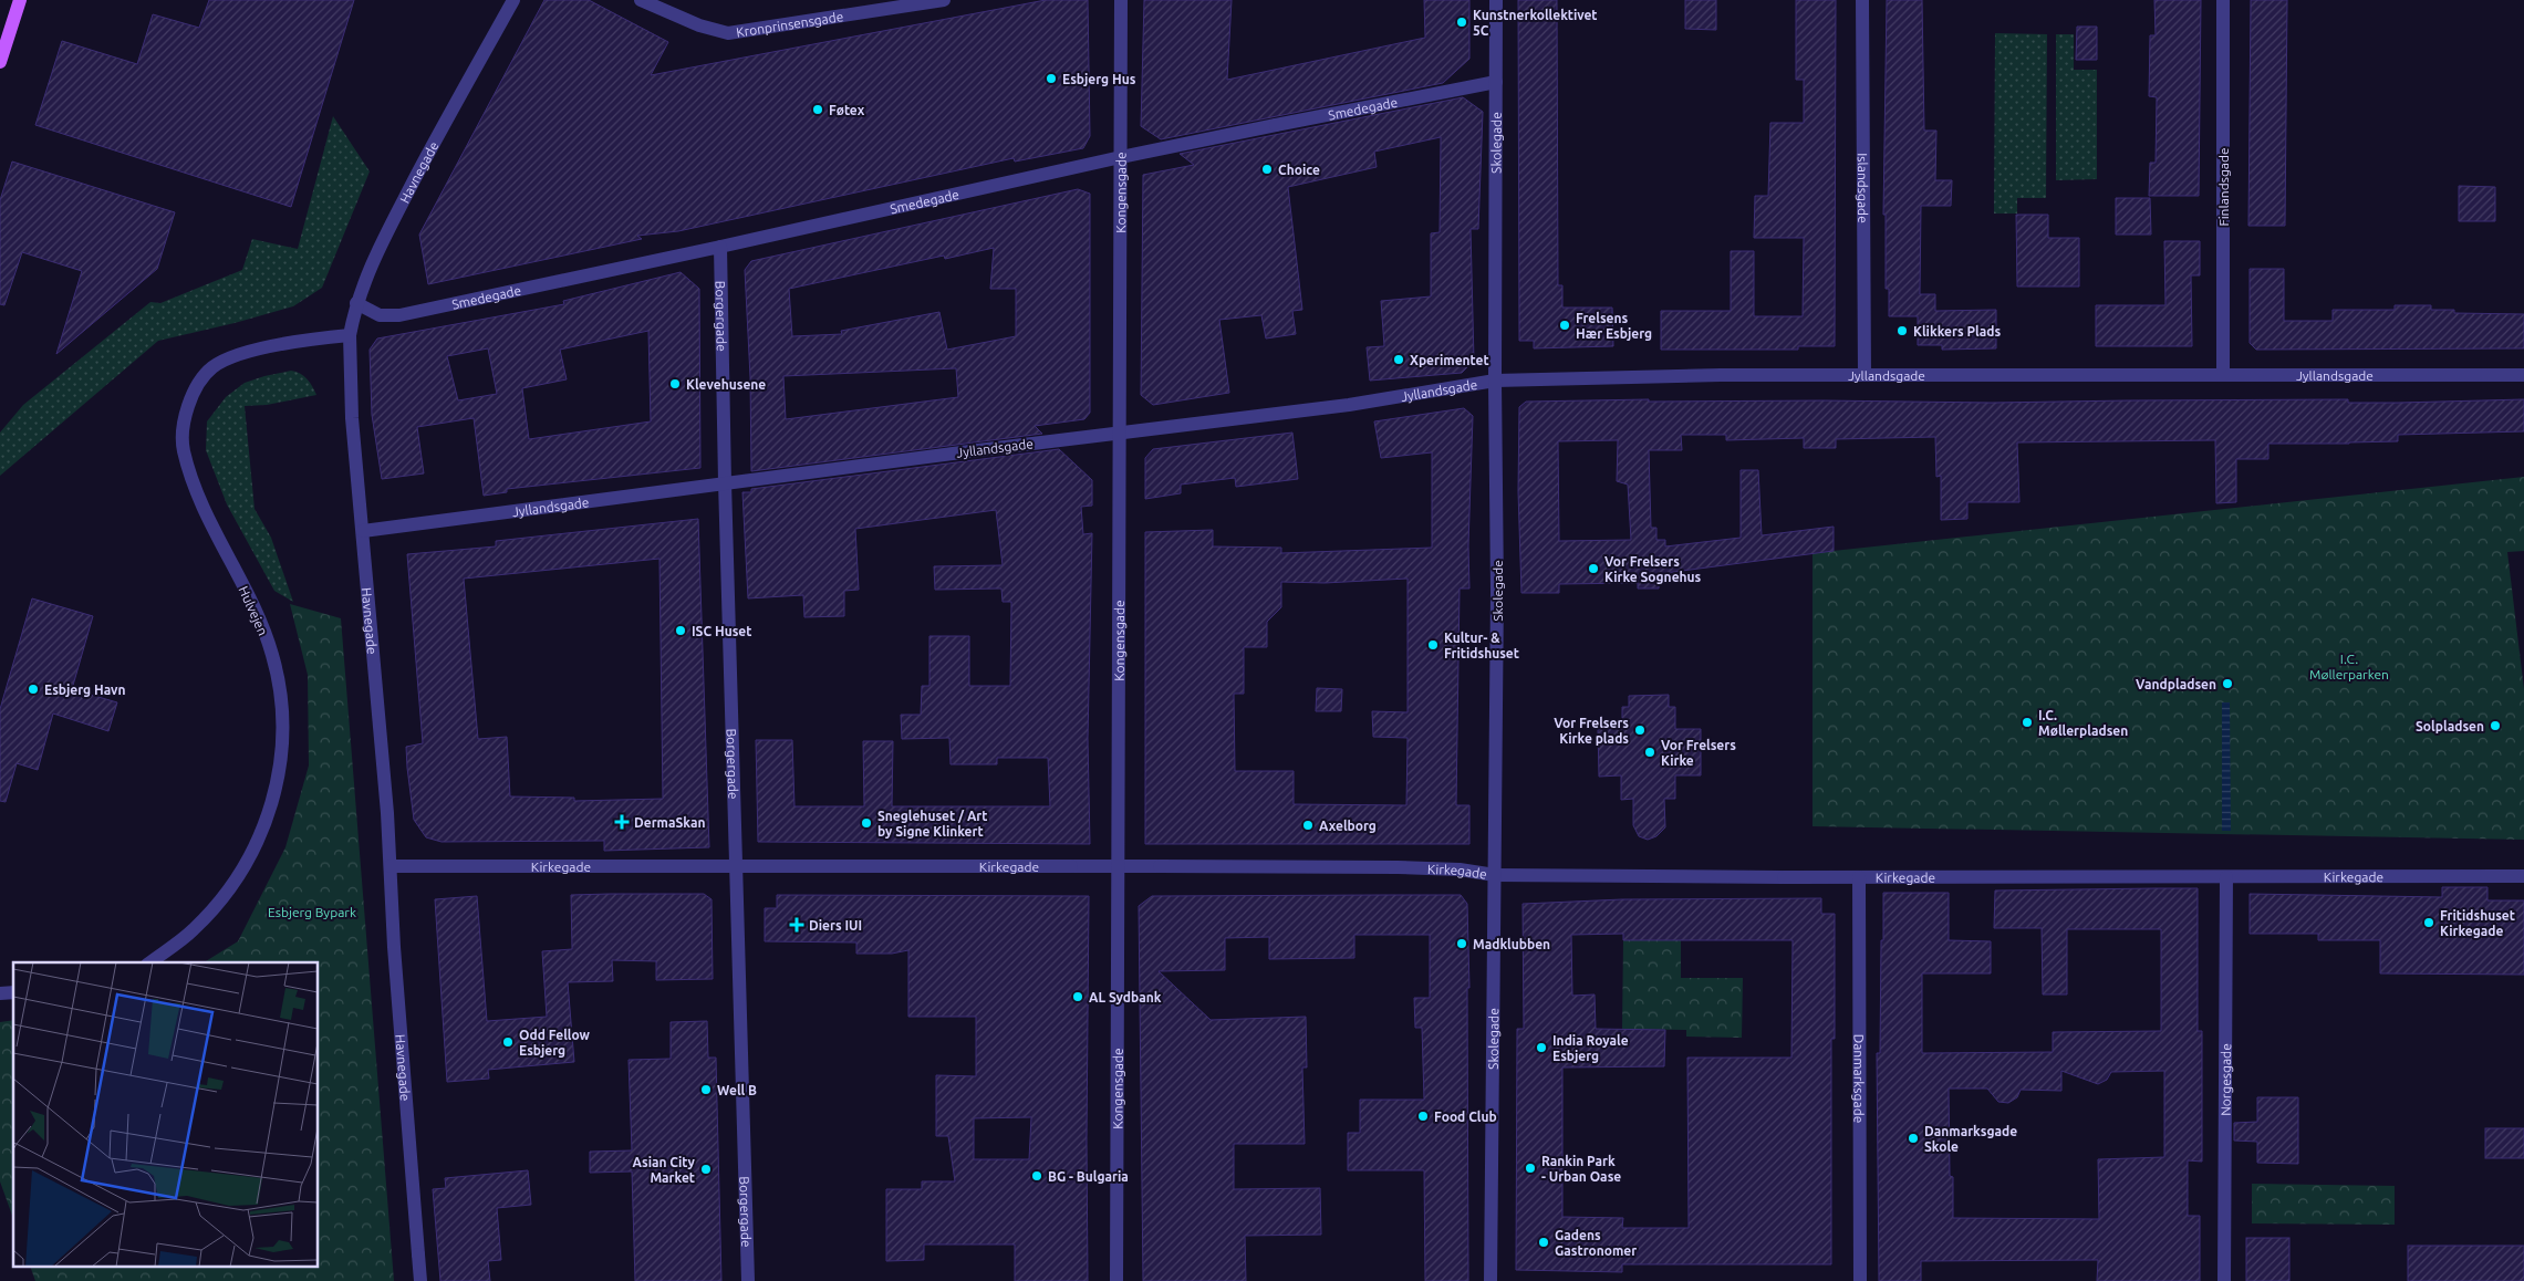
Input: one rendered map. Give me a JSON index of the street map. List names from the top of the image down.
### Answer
{
  "streets": {
    "street": [
      "Kronprinsensgade",
      "Smedegade",
      "Skolegade",
      "Havnegade",
      "Islandsgade",
      "Finlandsgade",
      "Kongensgade",
      "Borgergade",
      "Jyllandsgade",
      "Hulvejen",
      "Kirkegade",
      "Danmarksgade",
      "Norgesgade"
    ]
  },
  "crossings": [
    ["Smedegade", "Skolegade"],
    ["Smedegade", "Havnegade"],
    ["Smedegade", "Kongensgade"],
    ["Smedegade", "Borgergade"],
    ["Skolegade", "Jyllandsgade"],
    ["Skolegade", "Kirkegade"],
    ["Havnegade", "Jyllandsgade"],
    ["Havnegade", "Hulvejen"],
    ["Havnegade", "Kirkegade"],
    ["Islandsgade", "Jyllandsgade"],
    ["Finlandsgade", "Jyllandsgade"],
    ["Kongensgade", "Jyllandsgade"],
    ["Kongensgade", "Kirkegade"],
    ["Borgergade", "Jyllandsgade"],
    ["Borgergade", "Kirkegade"],
    ["Kirkegade", "Danmarksgade"],
    ["Kirkegade", "Norgesgade"]
  ],
  "parks": ["I.C. Møllerparken", "Esbjerg Bypark"],
  "places": {
    "other": [
      "Kunstnerkollektivet 5C",
      "Esbjerg Hus",
      "Føtex",
      "Choice",
      "Frelsens Hær Esbjerg",
      "Klikkers Plads",
      "Xperimentet",
      "Klevehusene",
      "Vor Frelsers Kirke Sognehus",
      "ISC Huset",
      "Kultur- & Fritidshuset",
      "Vandpladsen",
      "Esbjerg Havn",
      "I.C. Møllerpladsen",
      "Solpladsen",
      "Vor Frelsers Kirke plads",
      "Vor Frelsers Kirke",
      "Sneglehuset / Art by Signe Klinkert",
      "Axelborg",
      "Fritidshuset Kirkegade",
      "Madklubben",
      "AL Sydbank",
      "Odd Fellow Esbjerg",
      "India Royale Esbjerg",
      "Well B",
      "Food Club",
      "Danmarksgade Skole",
      "Rankin Park - Urban Oase",
      "Asian City Market",
      "BG - Bulgaria",
      "Gadens Gastronomer"
    ],
    "health": ["DermaSkan", "Diers IUI"]
  }
}
